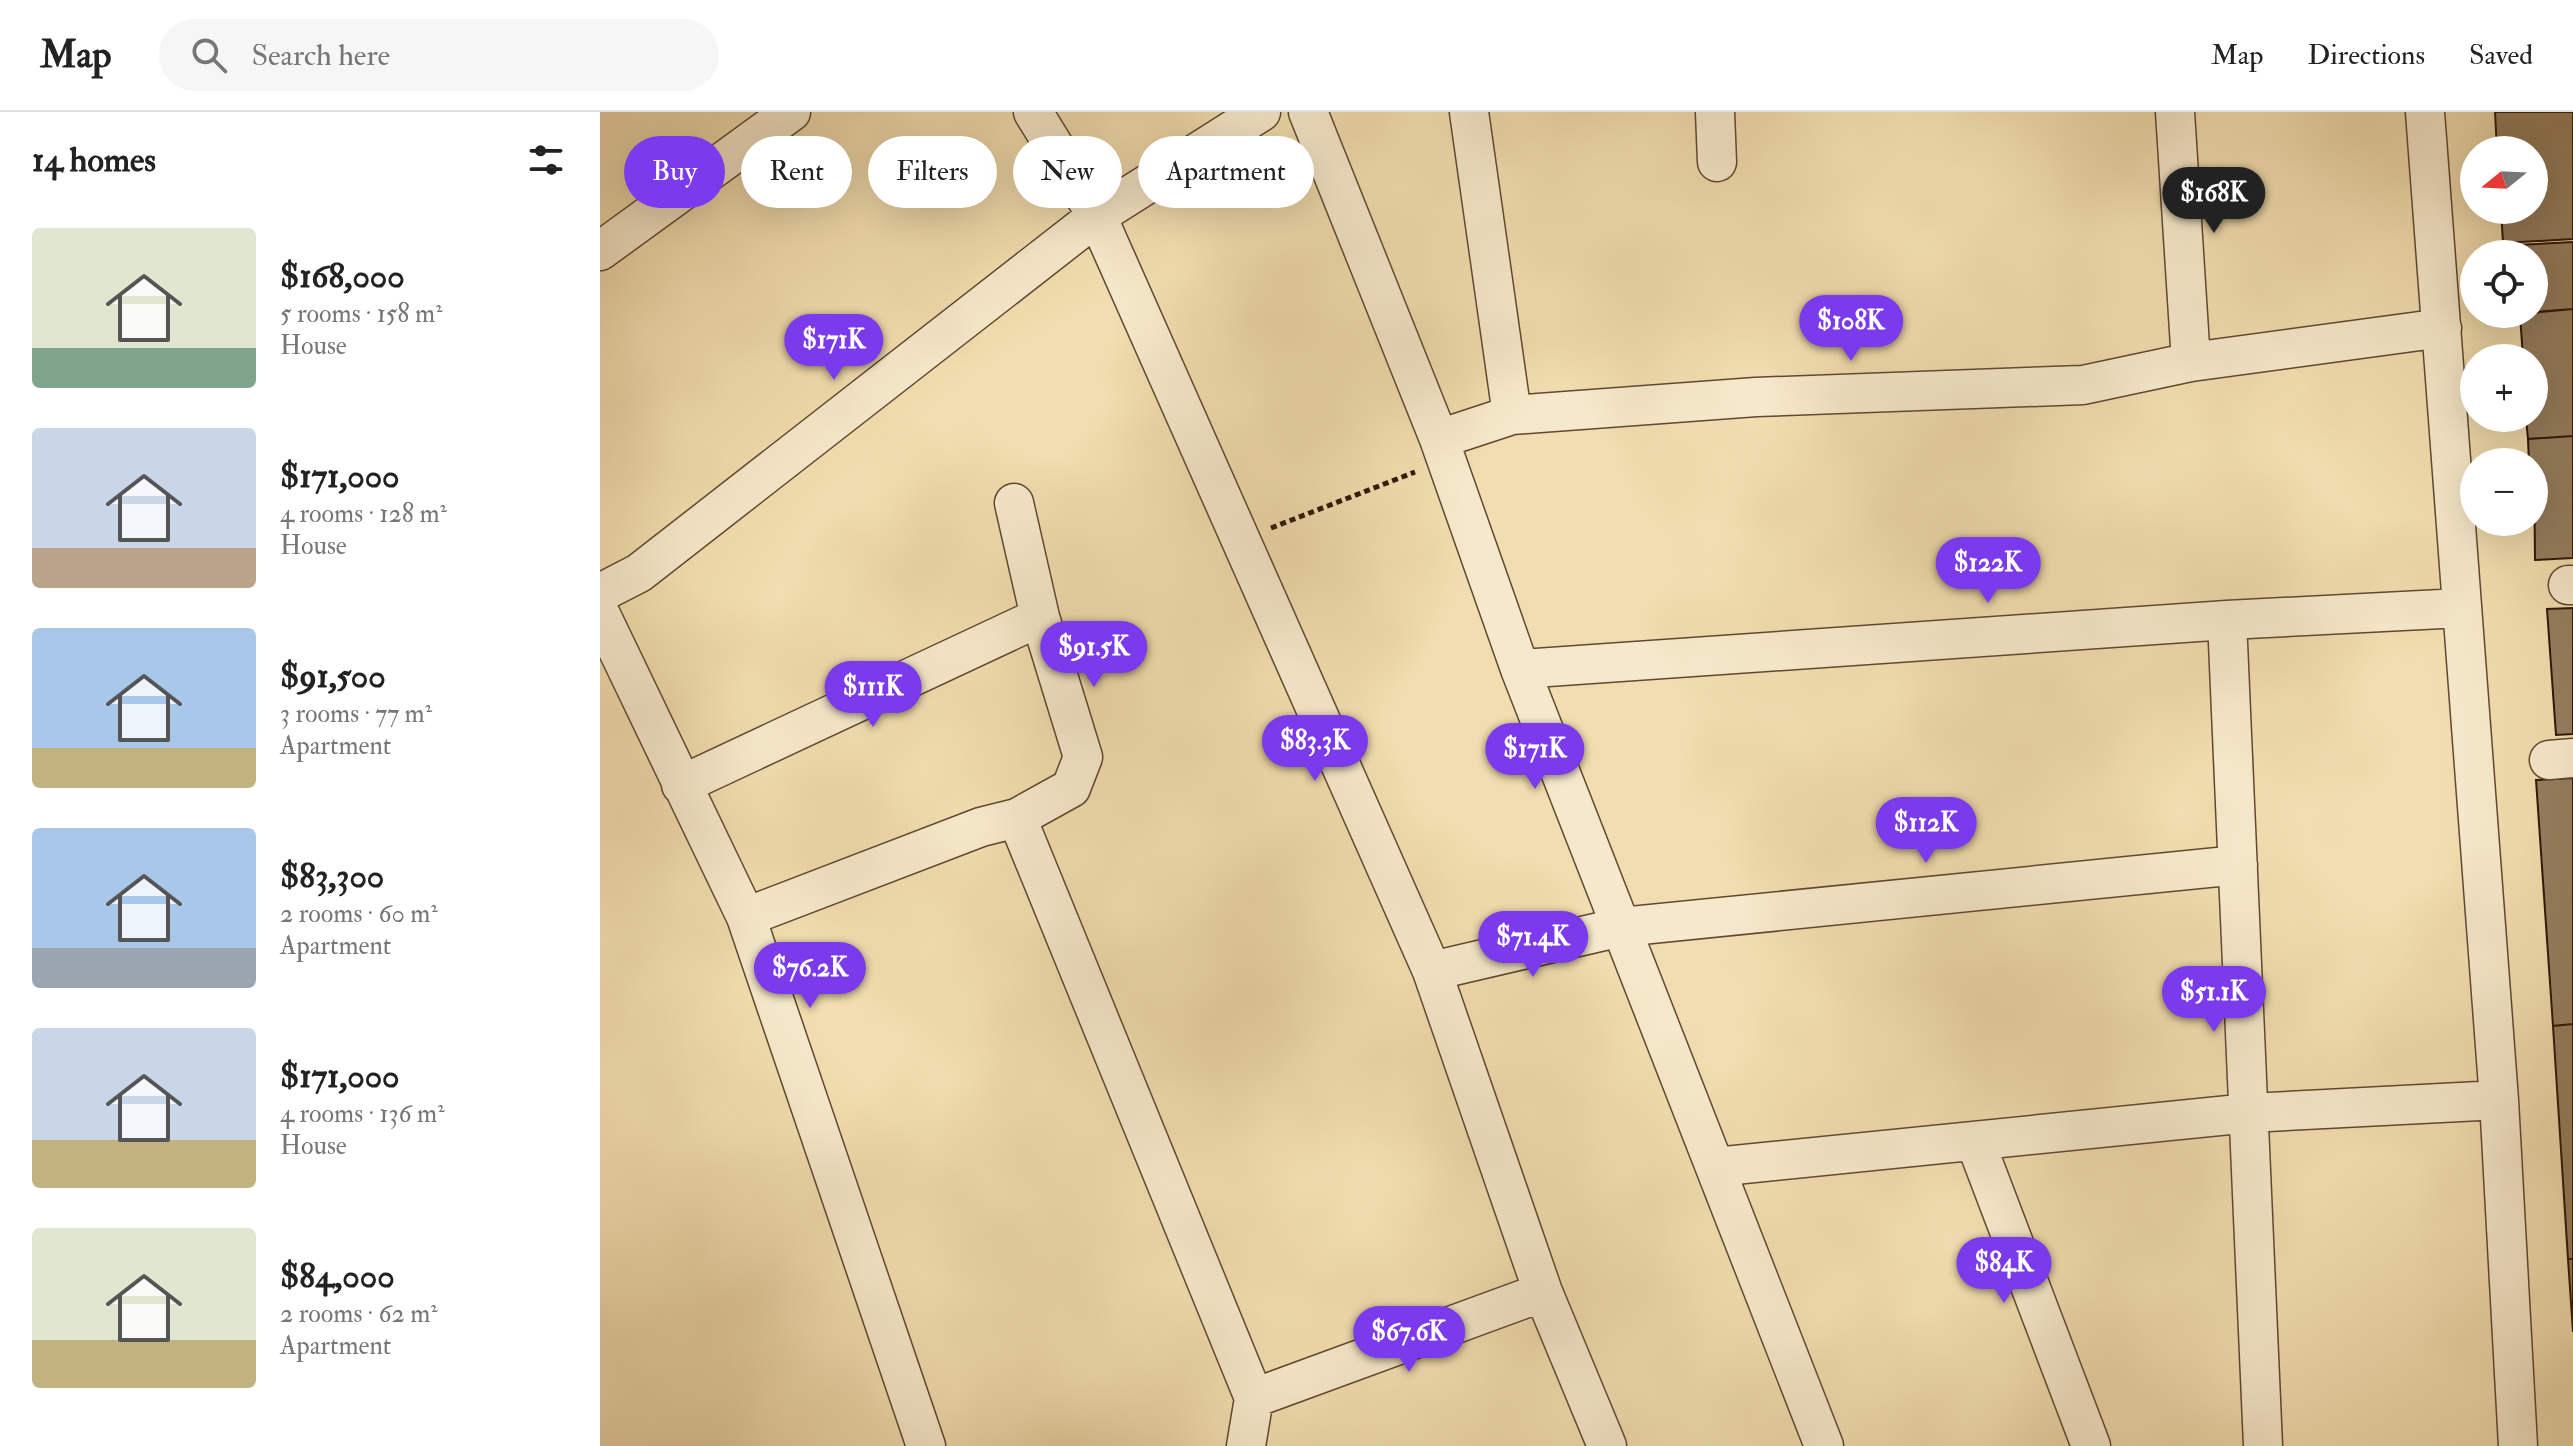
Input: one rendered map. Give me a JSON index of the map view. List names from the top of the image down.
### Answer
{
  "north": "left",
  "page": {
    "header": "Map",
    "search": "Search here",
    "nav": ["Map", "Directions", "Saved"],
    "heading": "14 homes",
    "map_buttons": ["+", "−"],
    "chip": [
      "Buy",
      "Rent",
      "Filters",
      "New",
      "Apartment"
    ],
    "price": [
      "$168K",
      "$108K",
      "$171K",
      "$122K",
      "$91.5K",
      "$111K",
      "$83.3K",
      "$171K",
      "$112K",
      "$71.4K",
      "$76.2K",
      "$51.1K",
      "$84K",
      "$67.6K"
    ],
    "list": [
      {
        "name": "$168,000",
        "note": "5 rooms · 158 m² · House"
      },
      {
        "name": "$171,000",
        "note": "4 rooms · 128 m² · House"
      },
      {
        "name": "$91,500",
        "note": "3 rooms · 77 m² · Apartment"
      },
      {
        "name": "$83,300",
        "note": "2 rooms · 60 m² · Apartment"
      },
      {
        "name": "$171,000",
        "note": "4 rooms · 136 m² · House"
      },
      {
        "name": "$84,000",
        "note": "2 rooms · 62 m² · Apartment"
      }
    ]
  }
}
